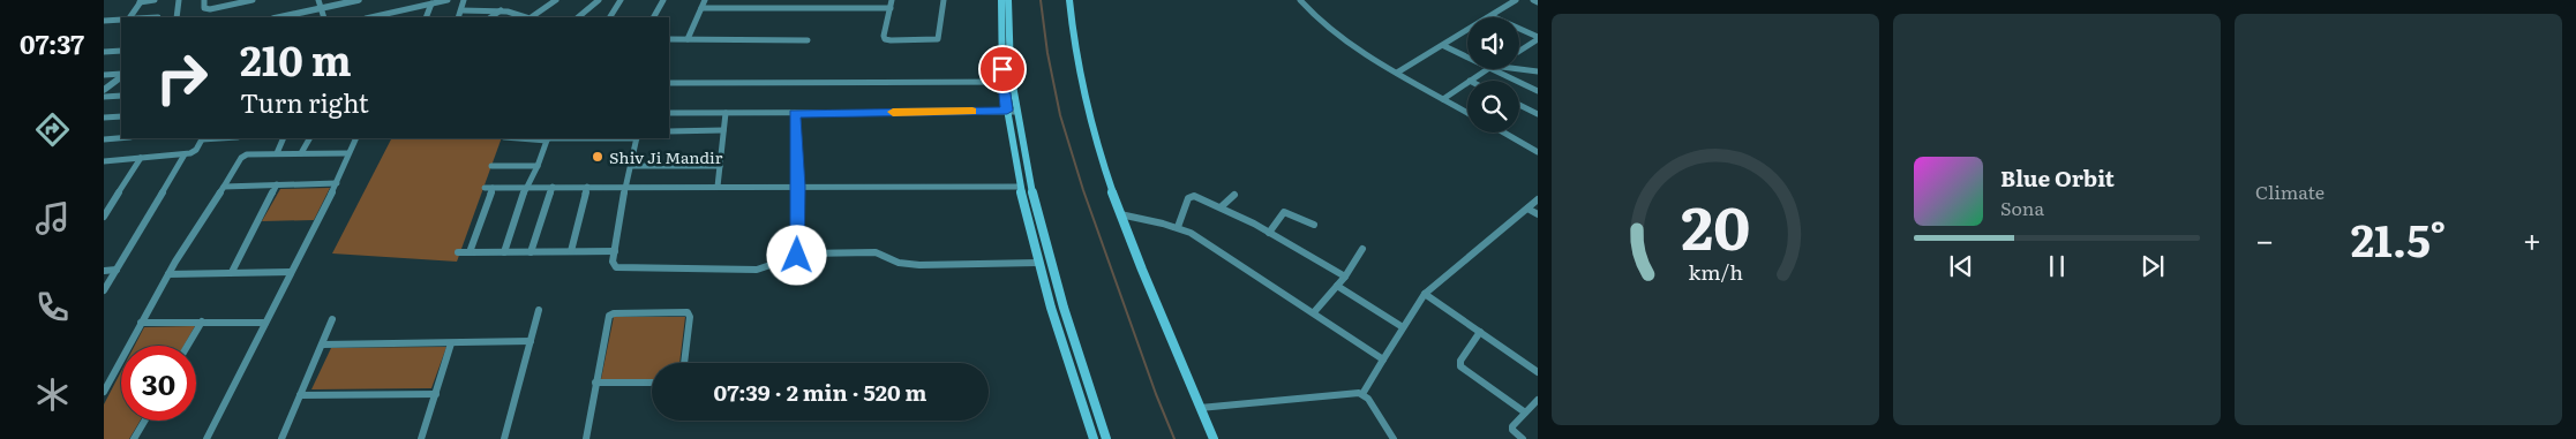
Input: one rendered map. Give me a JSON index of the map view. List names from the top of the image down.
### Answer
{
  "places": ["Shiv Ji Mandir"],
  "page": {
    "tabs": "07:37",
    "tile": "Climate",
    "turn": ["210 m", "Turn right"],
    "song": ["Blue Orbit", "Sona"],
    "heat": ["−", "21.5°", "+"],
    "limit": "30",
    "trip": "07:39 · 2 min · 520 m",
    "gauge": ["20", "km/h"]
  }
}
